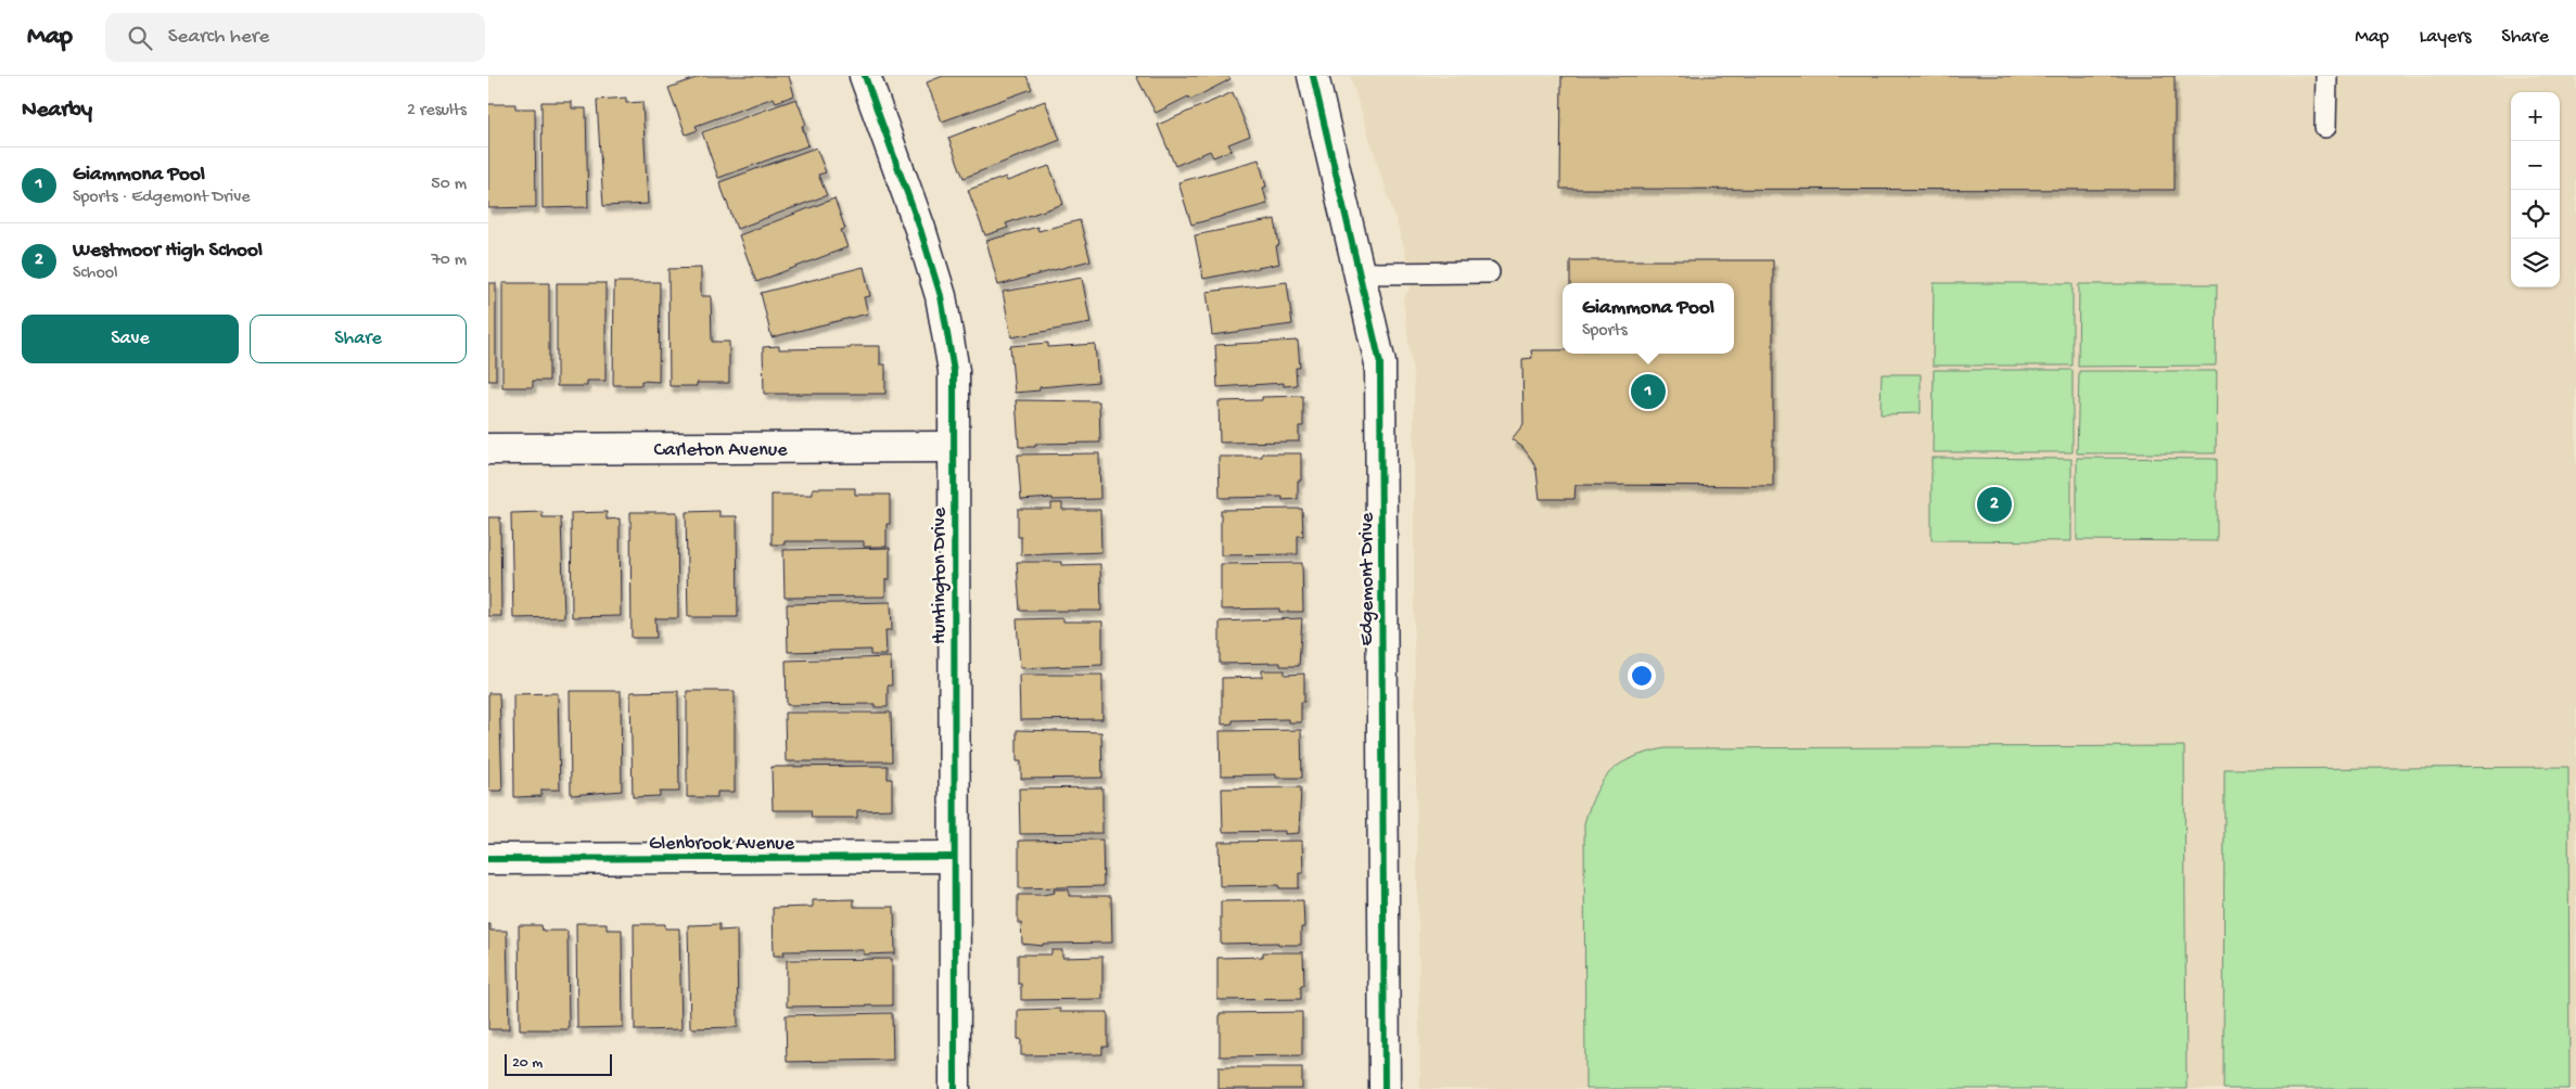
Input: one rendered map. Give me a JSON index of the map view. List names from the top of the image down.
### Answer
{
  "streets": {
    "street": [
      "Carleton Avenue",
      "Huntington Drive",
      "Edgemont Drive",
      "Glenbrook Avenue"
    ]
  },
  "crossings": [
    ["Carleton Avenue", "Huntington Drive"],
    ["Huntington Drive", "Glenbrook Avenue"]
  ],
  "scale_bar": "20 m",
  "page": {
    "header": "Map",
    "search": "Search here",
    "nav": ["Map", "Layers", "Share"],
    "heading": ["Nearby", "2 results"],
    "map_buttons": ["+", "−"],
    "list": [
      {
        "mark": "1",
        "name": "Giammona Pool",
        "note": "Sports · Edgemont Drive",
        "value": "50 m"
      },
      {
        "mark": "2",
        "name": "Westmoor High School",
        "note": "School",
        "value": "70 m"
      }
    ],
    "popup": ["Giammona Pool", "Sports"],
    "buttons": ["Save", "Share"],
    "pins": ["1", "2"],
    "scale": "20 m"
  }
}
